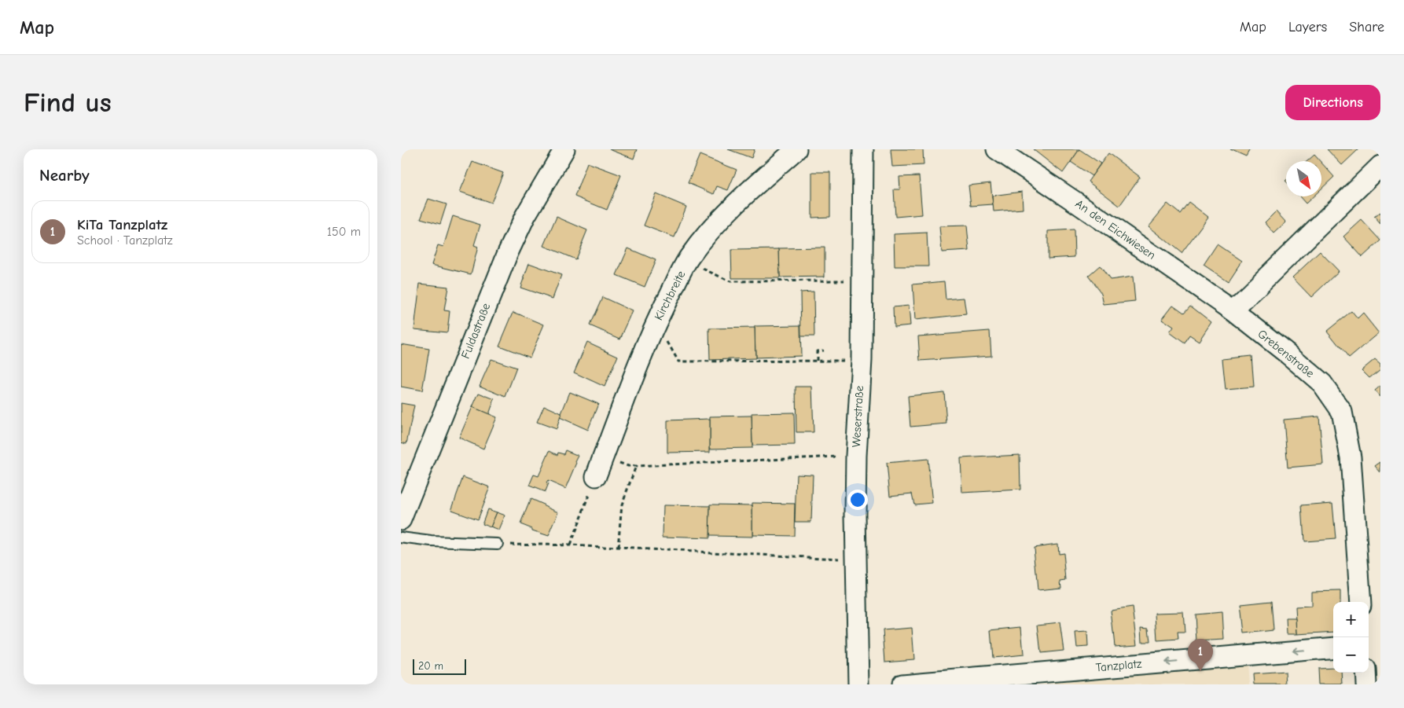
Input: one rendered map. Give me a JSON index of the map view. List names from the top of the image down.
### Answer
{
  "streets": {
    "street": [
      "An den Eichwiesen",
      "Kirchbreite",
      "Fuldastraße",
      "Grebenstraße",
      "Weserstraße",
      "Tanzplatz"
    ]
  },
  "crossings": [
    ["An den Eichwiesen", "Grebenstraße"]
  ],
  "one_way": ["Tanzplatz"],
  "scale_bar": "20 m",
  "north": "bottom right",
  "page": {
    "header": "Map",
    "nav": ["Map", "Layers", "Share"],
    "buttons": "Directions",
    "title": "Find us",
    "heading": "Nearby",
    "list": [
      {
        "mark": "1",
        "name": "KiTa Tanzplatz",
        "note": "School · Tanzplatz",
        "value": "150 m"
      }
    ],
    "map_buttons": ["+", "−"],
    "pins": "1",
    "scale": "20 m"
  }
}
